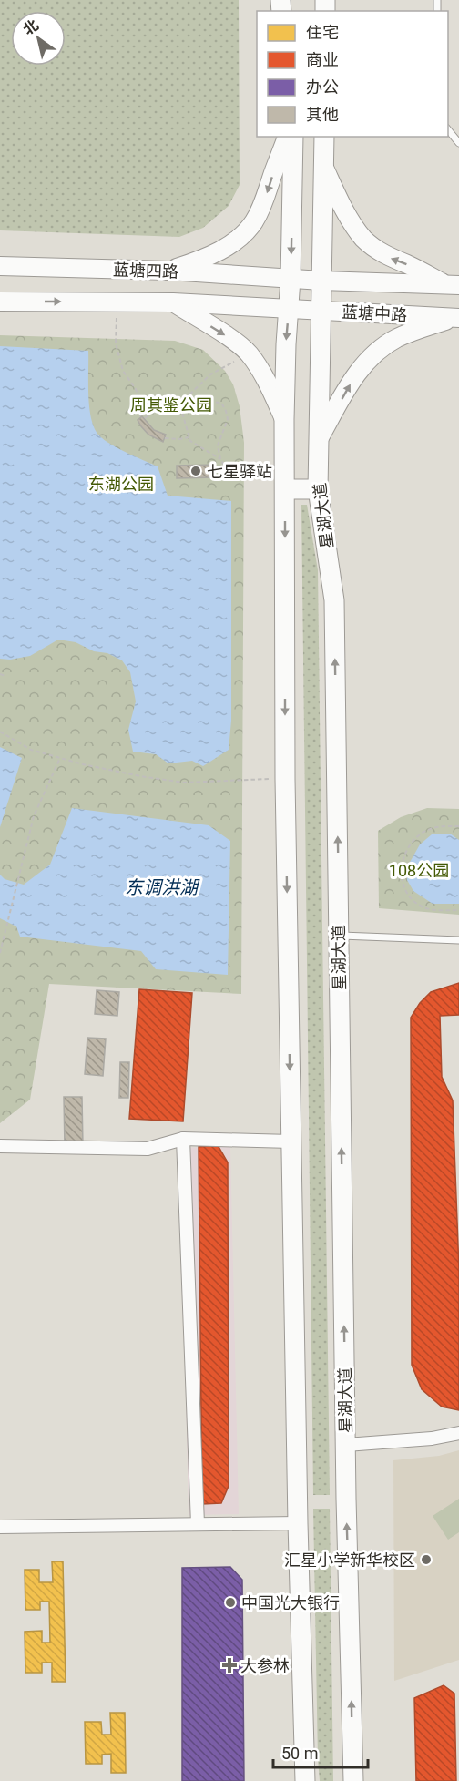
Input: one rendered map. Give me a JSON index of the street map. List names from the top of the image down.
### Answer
{
  "streets": {
    "main road": ["蓝塘四路", "蓝塘中路", "星湖大道"]
  },
  "crossings": [
    ["蓝塘四路", "蓝塘中路"],
    ["蓝塘中路", "星湖大道"]
  ],
  "water": ["东调洪湖"],
  "parks": ["周其鉴公园", "东湖公园", "108公园"],
  "places": {
    "other": ["七星驿站", "汇星小学新华校区", "中国光大银行"],
    "health": ["大参林"]
  },
  "legend": [
    "住宅",
    "商业",
    "办公",
    "其他"
  ],
  "scale_bar": "50 m",
  "north": "top left"
}
